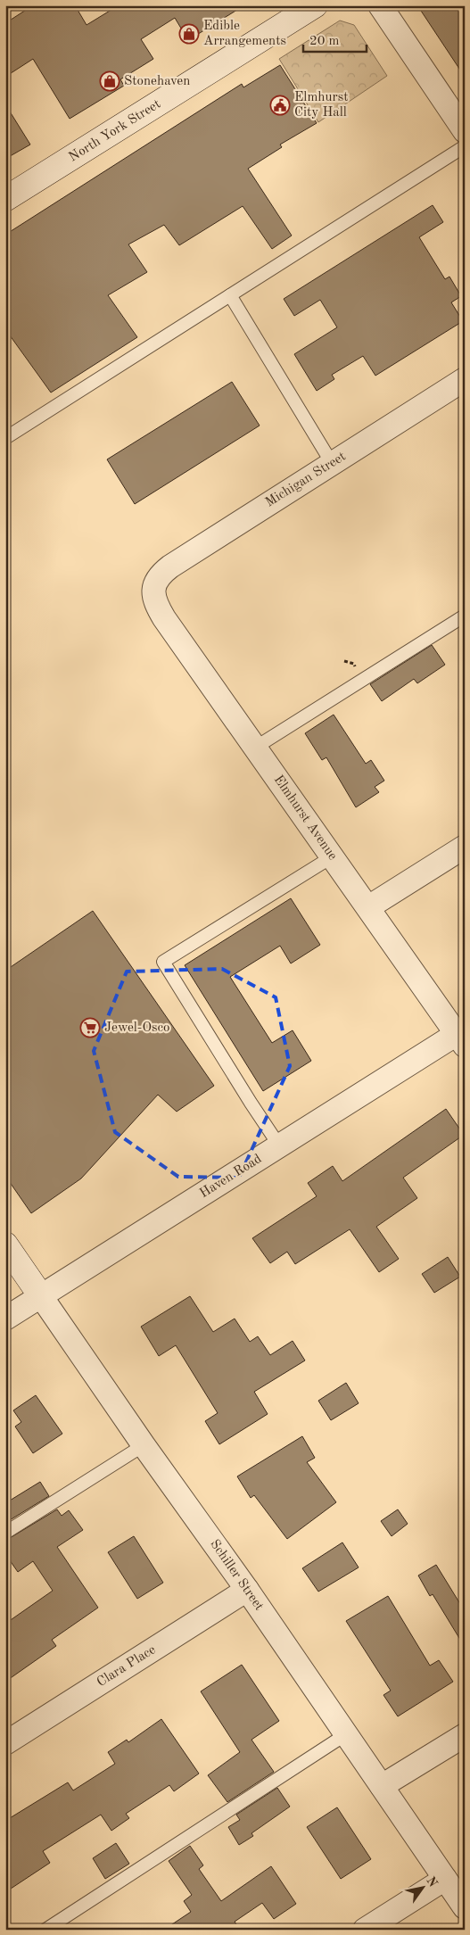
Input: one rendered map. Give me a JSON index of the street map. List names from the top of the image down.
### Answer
{
  "streets": {
    "main road": ["North York Street", "Schiller Street"],
    "street": [
      "Michigan Street",
      "Elmhurst Avenue",
      "Haven Road",
      "Clara Place"
    ]
  },
  "crossings": [
    ["Michigan Street", "Elmhurst Avenue"],
    ["Elmhurst Avenue", "Haven Road"],
    ["Haven Road", "Schiller Street"],
    ["Schiller Street", "Clara Place"]
  ],
  "places": {
    "shop": ["Edible Arrangements", "Stonehaven"],
    "public building": ["Elmhurst City Hall"],
    "supermarket": ["Jewel-Osco"]
  },
  "scale_bar": "20 m",
  "north": "top right"
}
